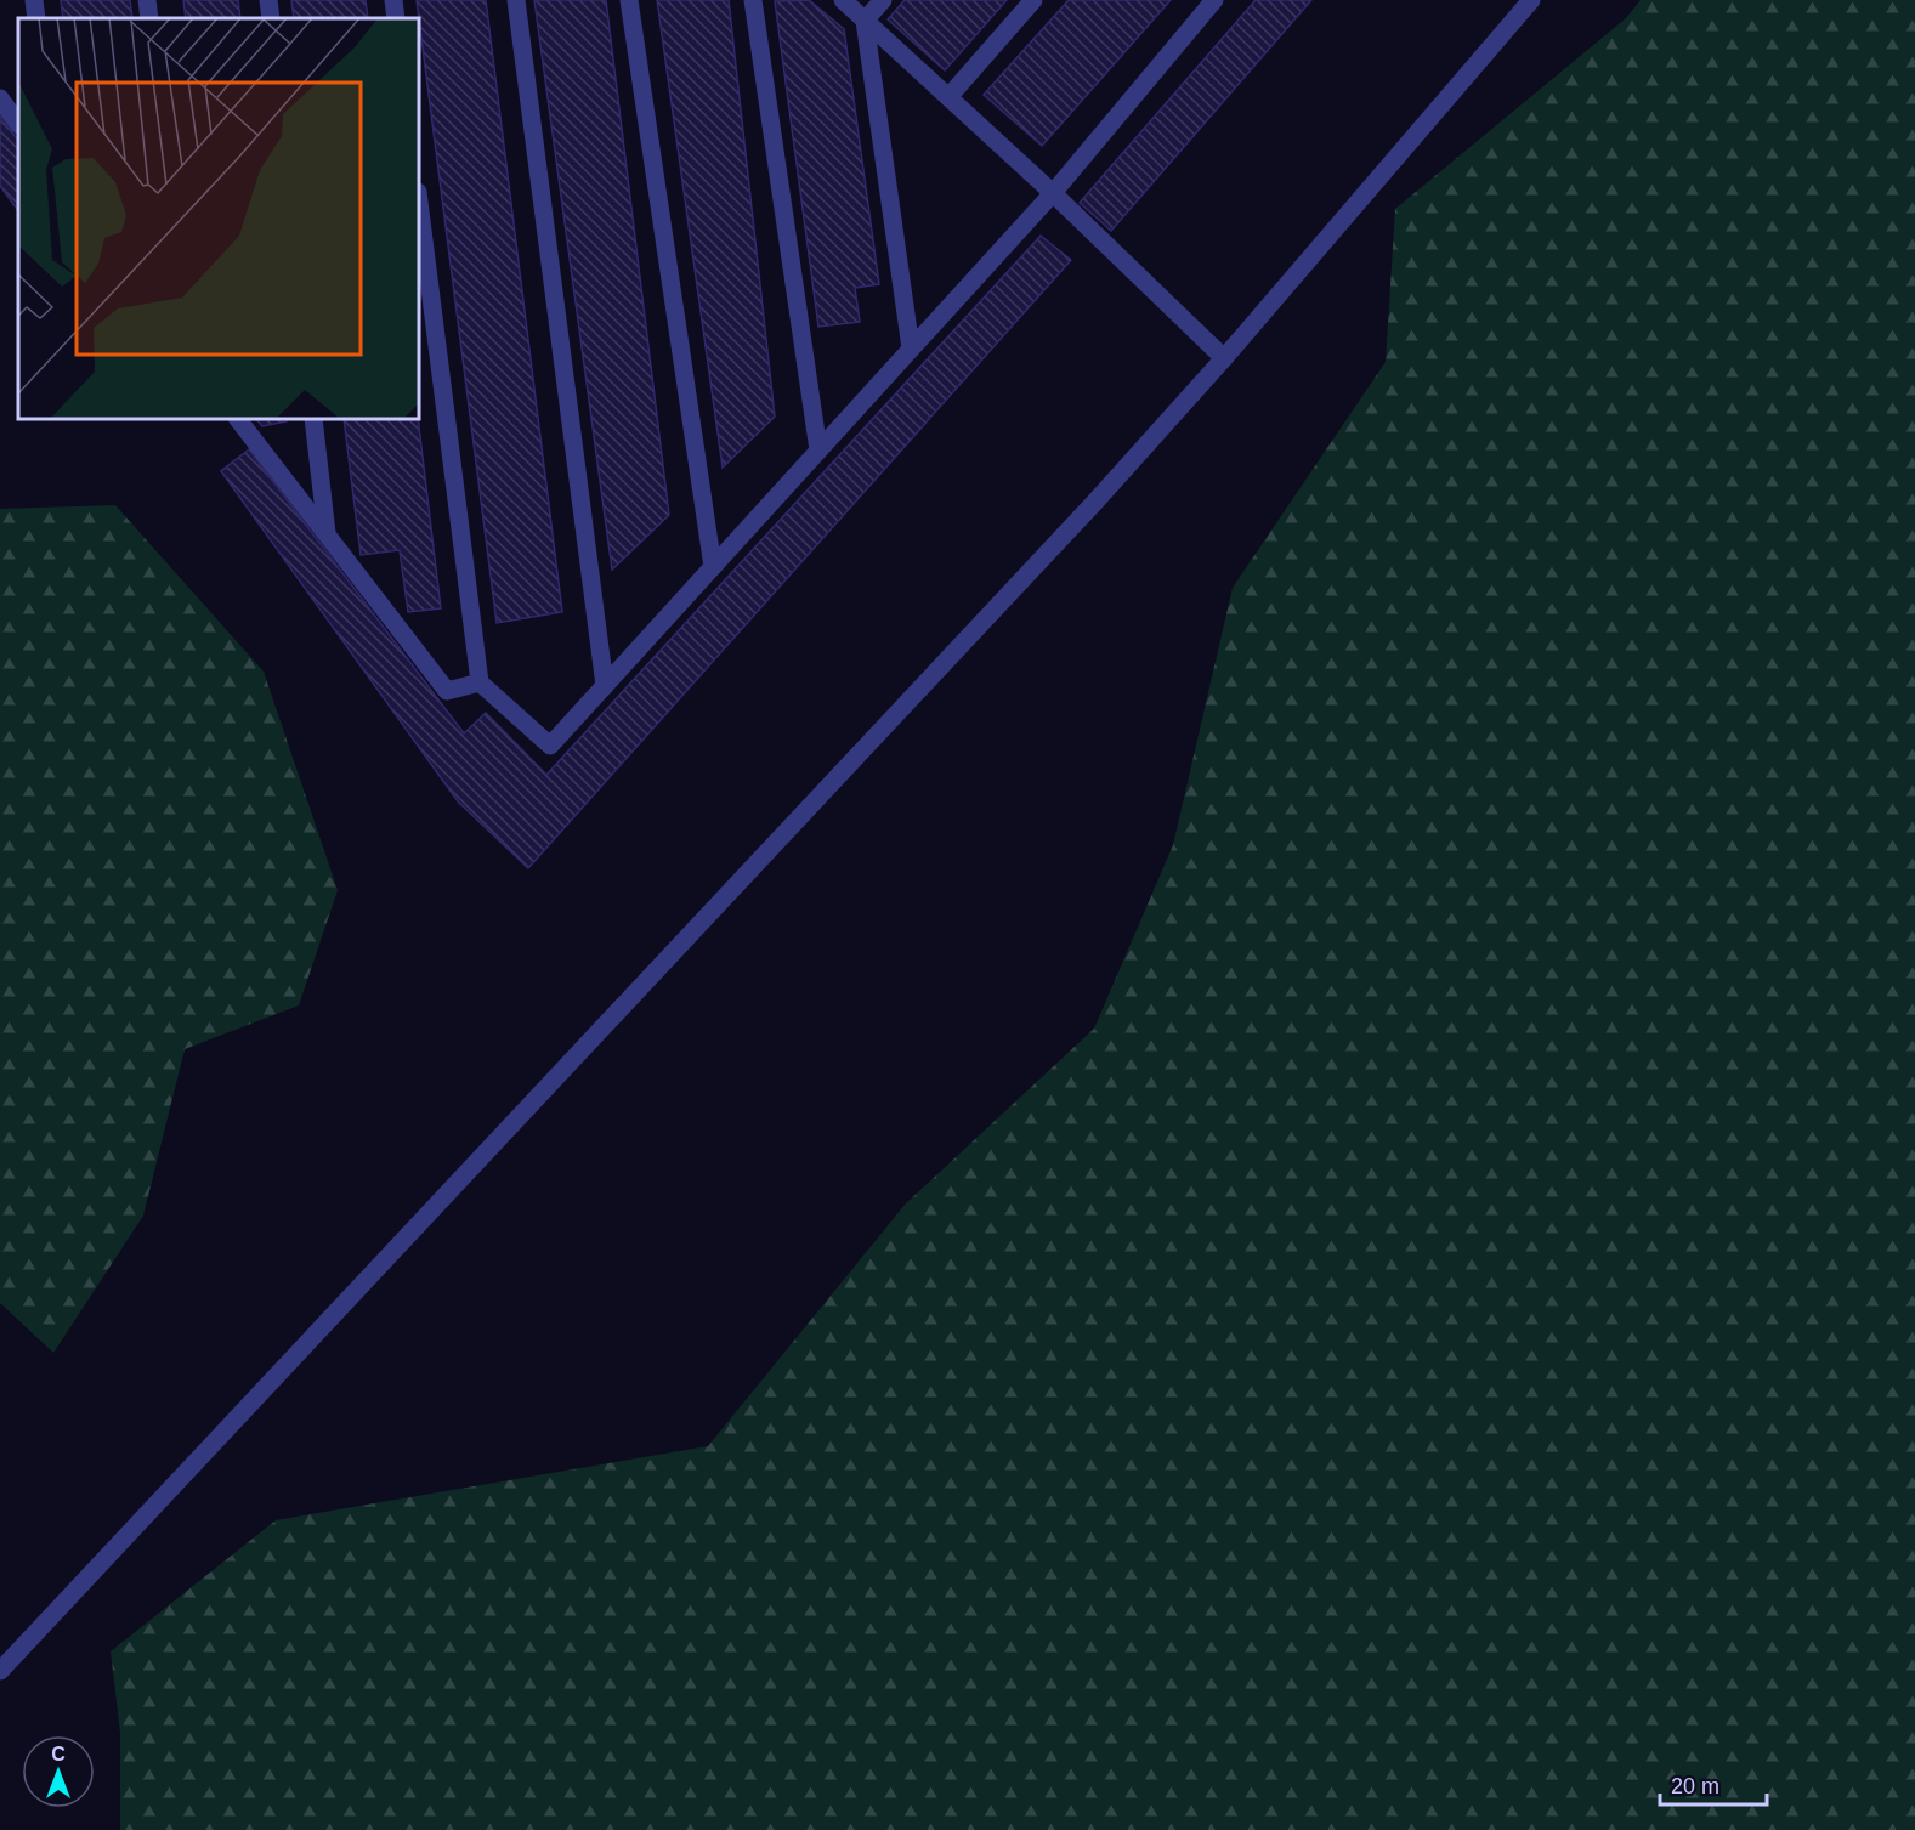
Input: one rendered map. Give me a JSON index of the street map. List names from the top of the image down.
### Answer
{
  "scale_bar": "20 m",
  "north": "top"
}
